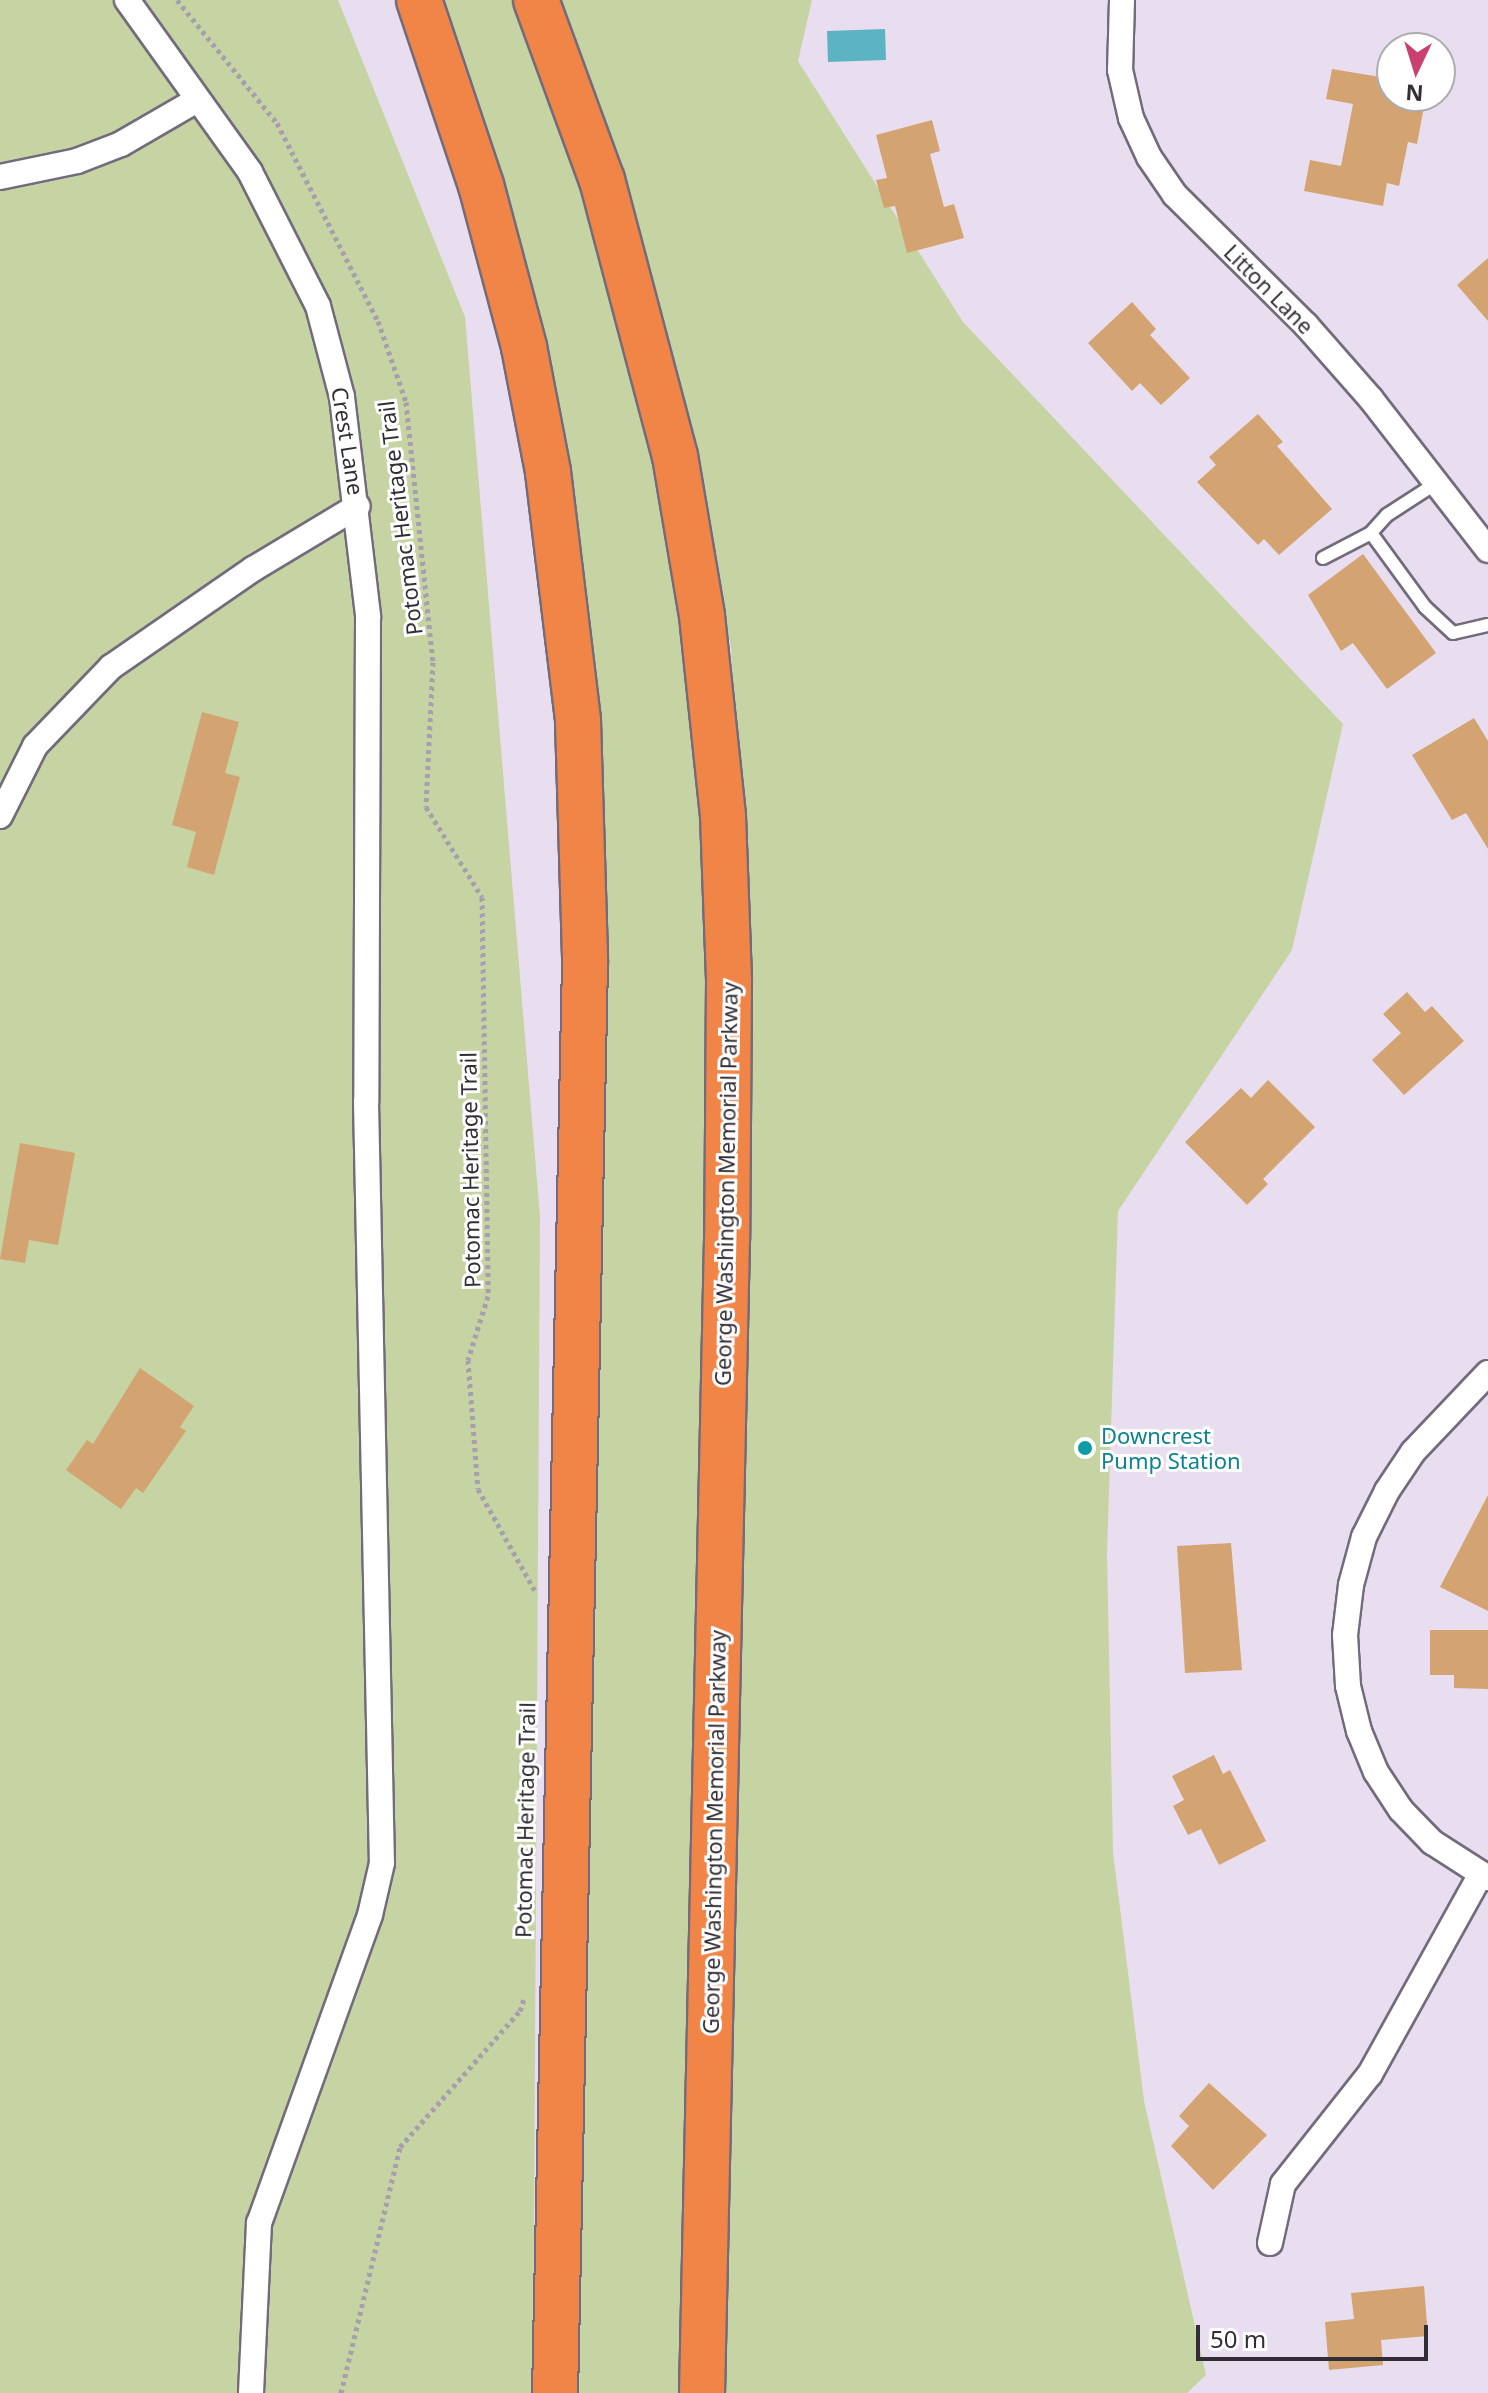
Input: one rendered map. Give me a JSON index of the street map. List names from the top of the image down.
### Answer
{
  "streets": {
    "highway": ["George Washington Memorial Parkway"],
    "street": ["Litton Lane", "Crest Lane"],
    "path": ["Potomac Heritage Trail"]
  },
  "places": ["Downcrest Pump Station"],
  "scale_bar": "50 m",
  "north": "bottom"
}
